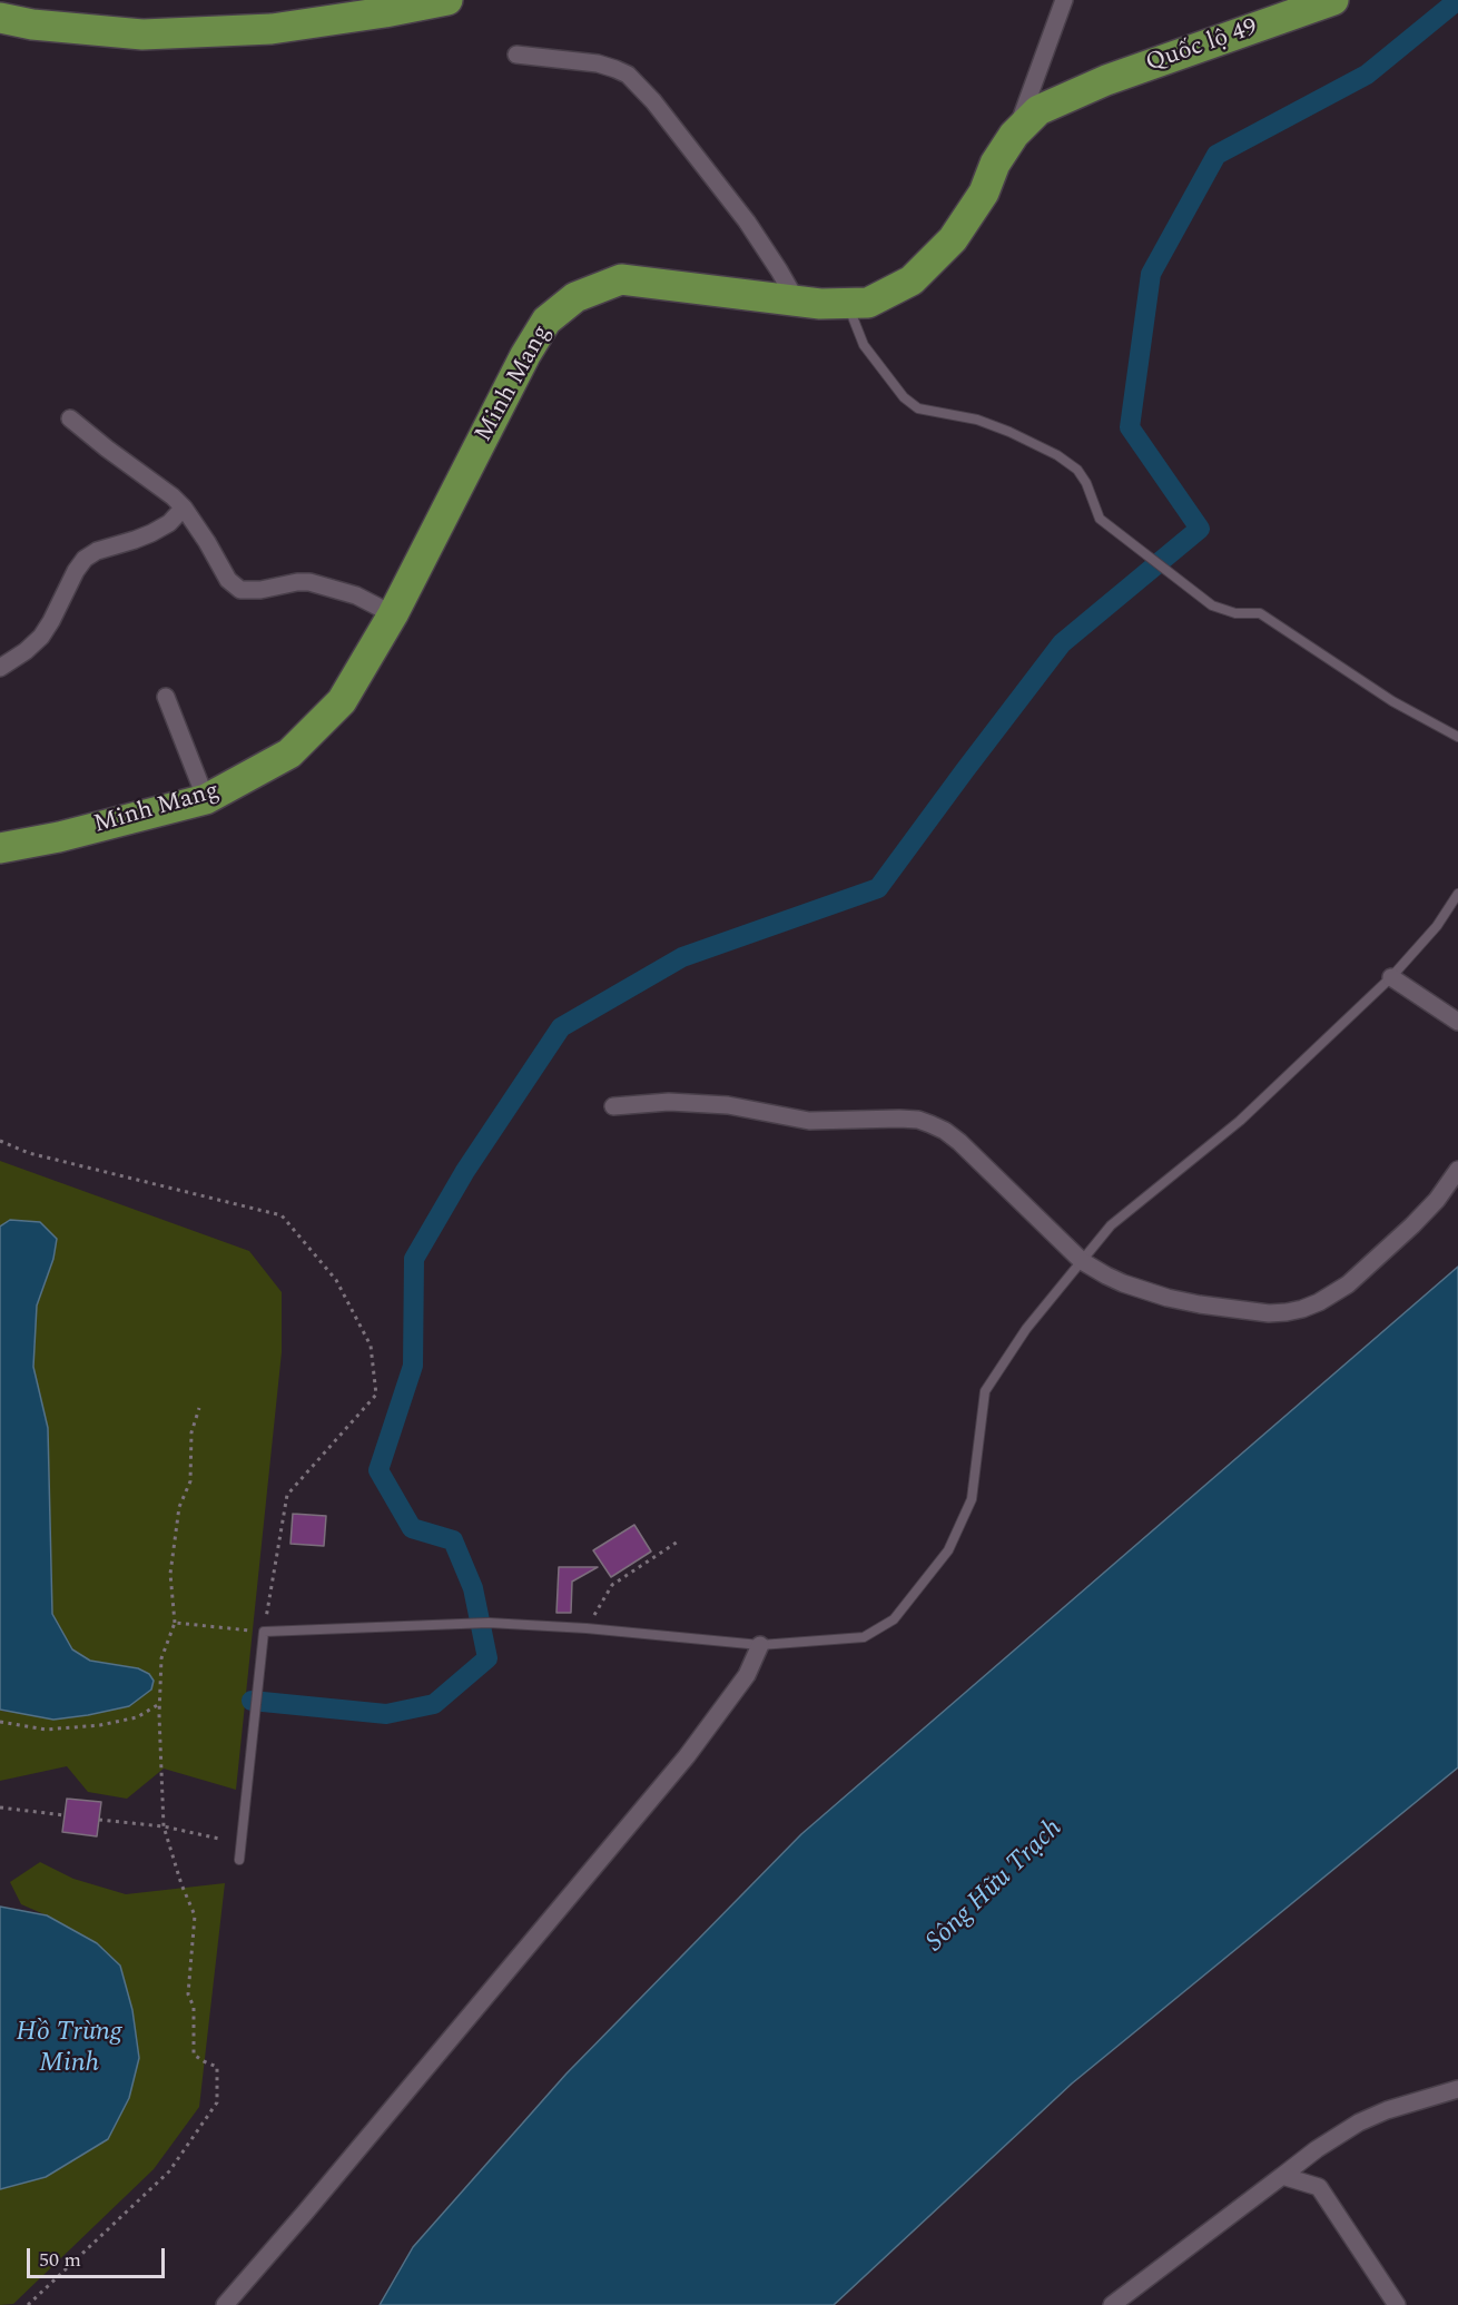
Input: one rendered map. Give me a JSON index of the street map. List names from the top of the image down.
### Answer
{
  "streets": {
    "highway": ["Quốc lộ 49", "Minh Mang"]
  },
  "crossings": [
    ["Quốc lộ 49", "Minh Mang"]
  ],
  "water": ["Sông Hữu Trạch", "Hồ Trừng Minh"],
  "scale_bar": "50 m"
}
